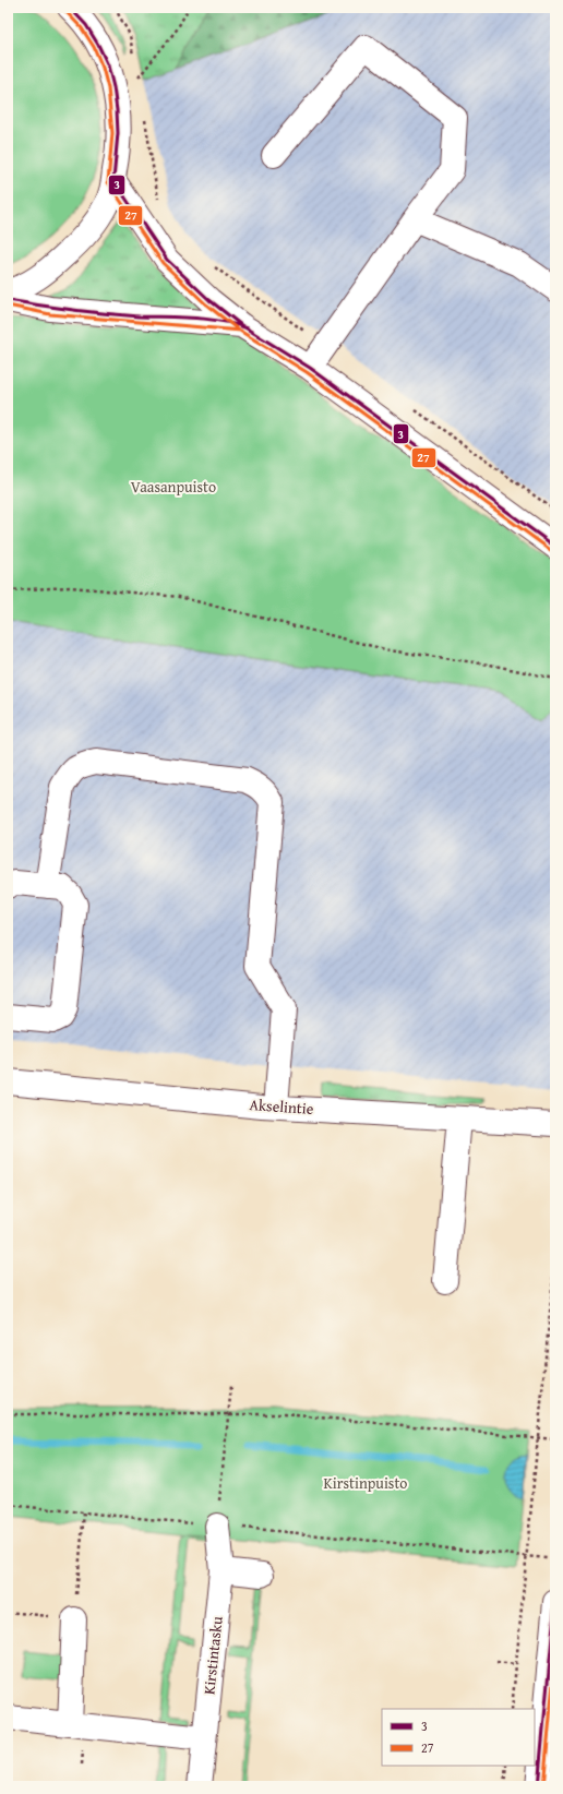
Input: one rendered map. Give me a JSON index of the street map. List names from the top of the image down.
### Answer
{
  "streets": {
    "street": ["Akselintie", "Kirstintasku"]
  },
  "parks": ["Vaasanpuisto", "Kirstinpuisto"],
  "lines": ["transit line 3", "transit line 27"],
  "legend": ["3", "27"]
}
